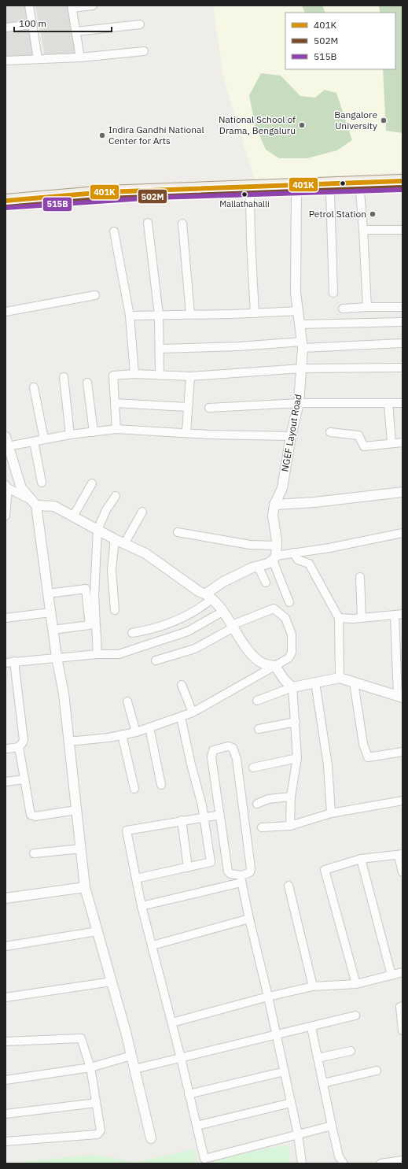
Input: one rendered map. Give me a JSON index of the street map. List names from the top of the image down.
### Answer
{
  "streets": {
    "street": ["NGEF Layout Road"]
  },
  "places": [
    "Bangalore University",
    "National School of Drama, Bengaluru",
    "Indira Gandhi National Center for Arts",
    "Mallathahalli",
    "Petrol Station"
  ],
  "lines": ["transit line 401K", "transit line 502M", "transit line 515B"],
  "legend": ["401K", "502M", "515B"],
  "scale_bar": "100 m"
}
